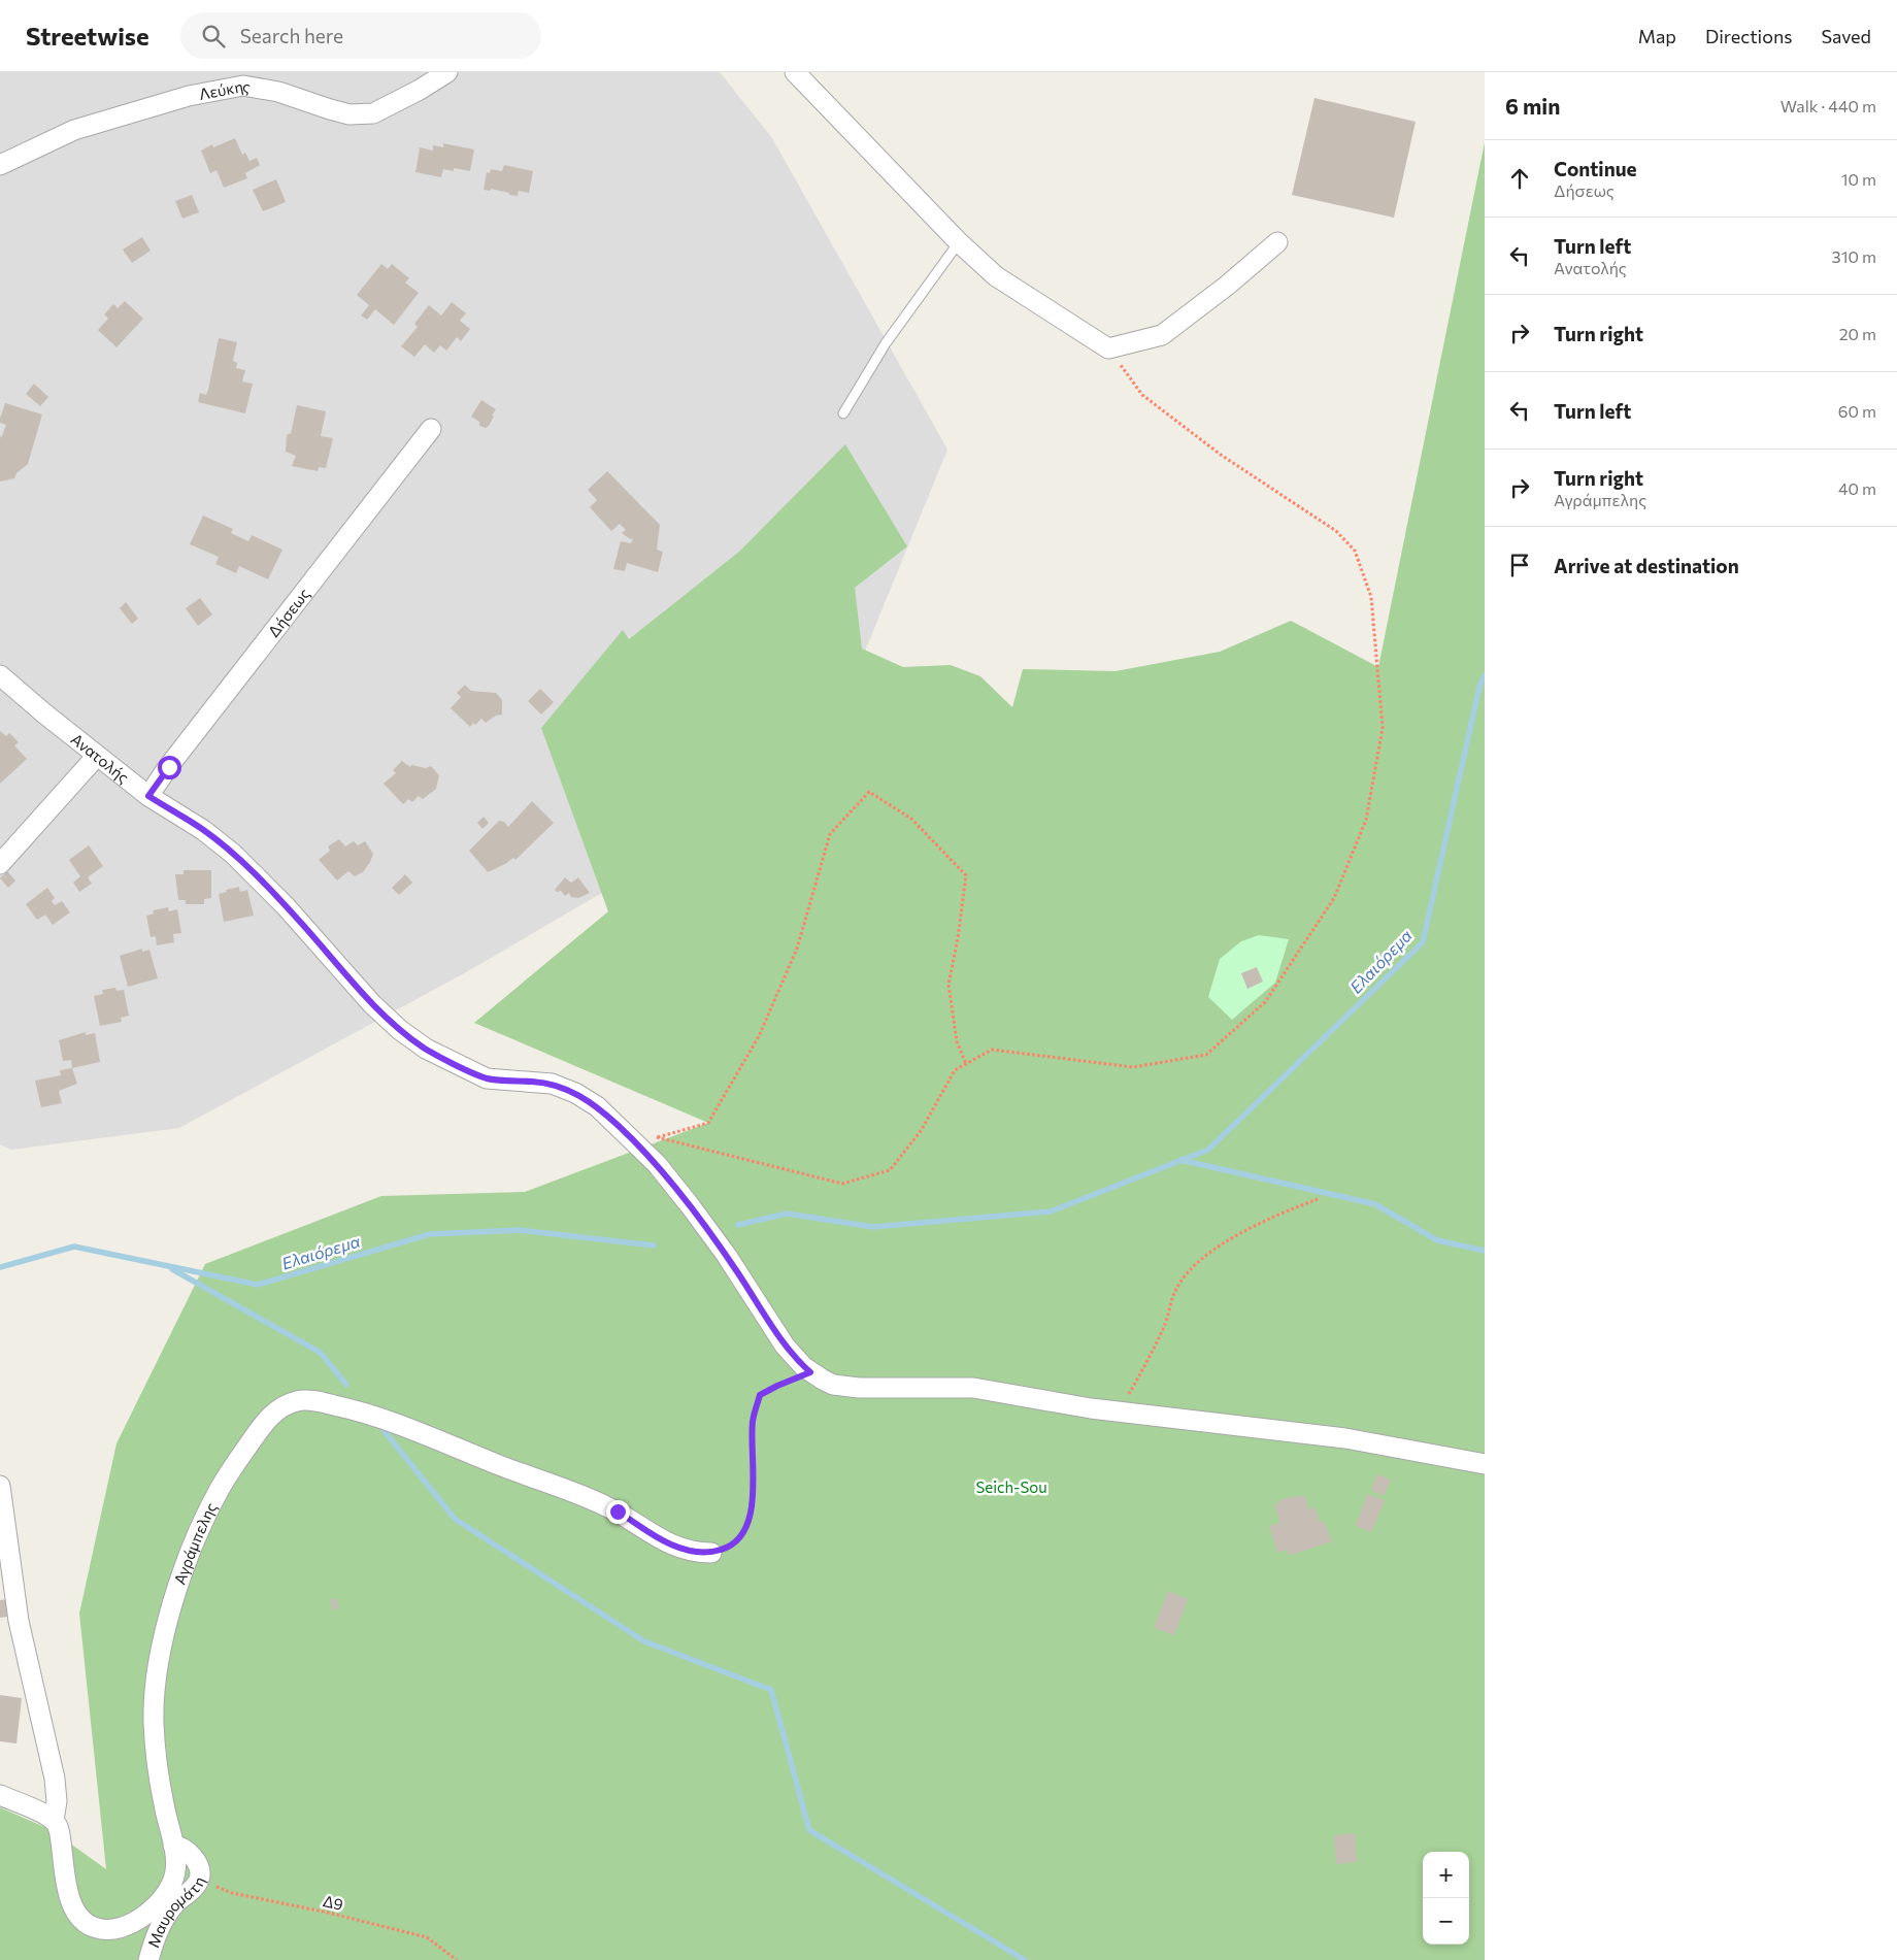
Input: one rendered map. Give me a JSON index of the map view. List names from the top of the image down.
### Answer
{
  "streets": {
    "street": [
      "Λεύκης",
      "Δήσεως",
      "Ανατολής",
      "Αγράμπελης",
      "Μαυρομάτη"
    ],
    "path": ["Δ9"]
  },
  "crossings": [
    ["Δήσεως", "Ανατολής"],
    ["Αγράμπελης", "Μαυρομάτη"],
    ["Δ9", "Μαυρομάτη"]
  ],
  "water": ["Ελαιόρεμα"],
  "parks": ["Seich-Sou"],
  "page": {
    "header": "Streetwise",
    "search": "Search here",
    "nav": ["Map", "Directions", "Saved"],
    "heading": ["6 min", "Walk · 440 m"],
    "list": [
      ["Continue", "Δήσεως", "10 m"],
      ["Turn left", "Ανατολής", "310 m"],
      ["Turn right", "20 m"],
      ["Turn left", "60 m"],
      ["Turn right", "Αγράμπελης", "40 m"],
      "Arrive at destination"
    ],
    "map_buttons": ["+", "−"]
  }
}
